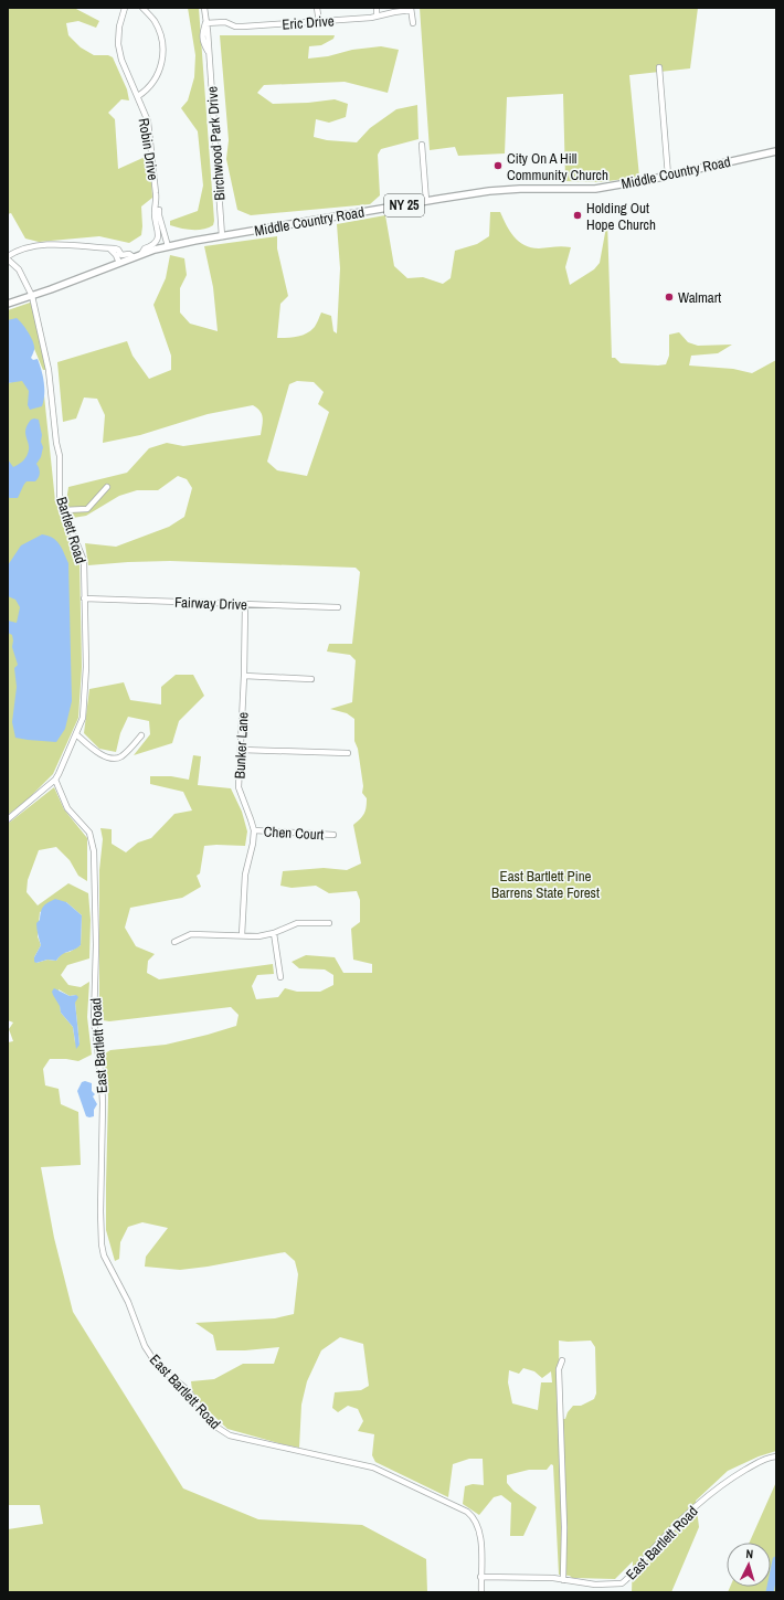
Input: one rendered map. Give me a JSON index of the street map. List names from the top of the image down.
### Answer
{
  "streets": {
    "main road": ["Middle Country Road", "NY 25"],
    "street": [
      "Eric Drive",
      "Birchwood Park Drive",
      "Robin Drive",
      "Bartlett Road",
      "Fairway Drive",
      "Bunker Lane",
      "Chen Court",
      "East Bartlett Road"
    ]
  },
  "crossings": [
    ["Eric Drive", "Birchwood Park Drive"],
    ["Birchwood Park Drive", "Middle Country Road"],
    ["Robin Drive", "Middle Country Road"],
    ["Middle Country Road", "Bartlett Road"],
    ["Bartlett Road", "Fairway Drive"],
    ["Bartlett Road", "East Bartlett Road"],
    ["Fairway Drive", "Bunker Lane"],
    ["Bunker Lane", "Chen Court"]
  ],
  "parks": ["East Bartlett Pine Barrens State Forest"],
  "places": ["City On A Hill Community Church", "Holding Out Hope Church", "Walmart"],
  "north": "top"
}
